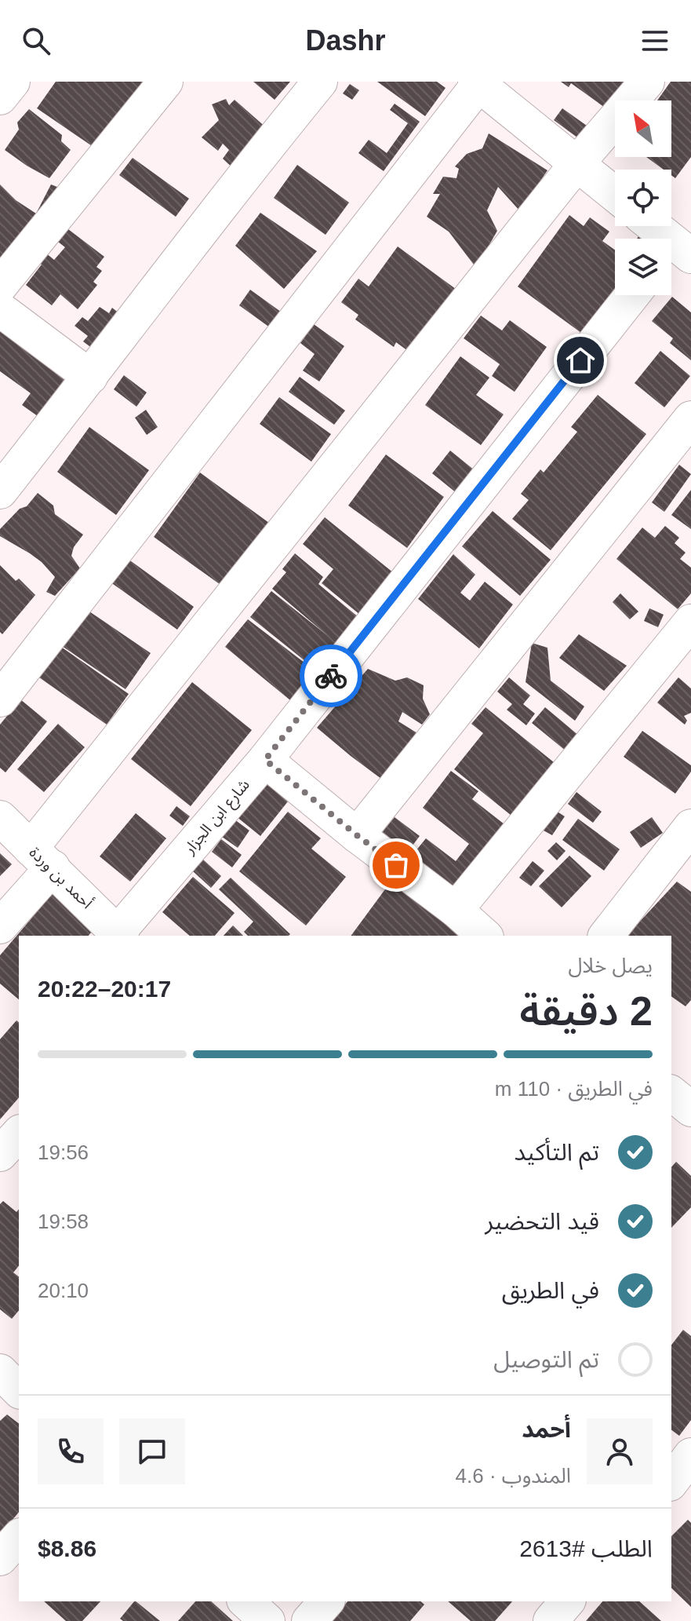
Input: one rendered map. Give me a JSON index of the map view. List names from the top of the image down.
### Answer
{
  "streets": {
    "street": ["شارع ابن الجزار", "أحمد بن وردة"]
  },
  "crossings": [
    ["شارع ابن الجزار", "أحمد بن وردة"]
  ],
  "north": "top left",
  "page": {
    "header": "Dashr",
    "heading": ["2 دقيقة", "يصل خلال", "20:17–20:22"],
    "panel": [
      "أحمد",
      "المندوب · 4.6",
      "الطلب #2613",
      "$8.86"
    ],
    "bar": "في الطريق · 110 m",
    "list": [
      ["تم التأكيد", "19:56"],
      ["قيد التحضير", "19:58"],
      ["في الطريق", "20:10"],
      "تم التوصيل"
    ]
  }
}
